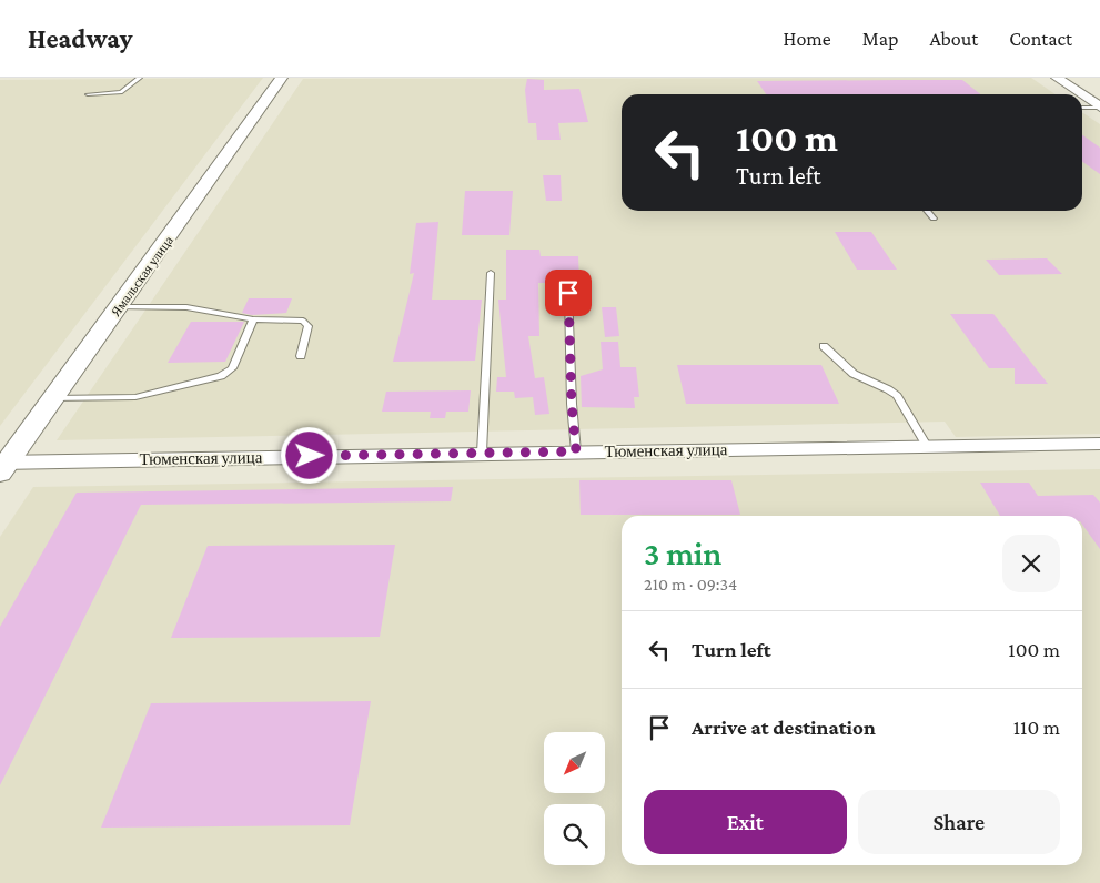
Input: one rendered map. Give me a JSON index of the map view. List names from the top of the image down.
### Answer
{
  "streets": {
    "street": ["Ямальская улица", "Тюменская улица"]
  },
  "crossings": [
    ["Ямальская улица", "Тюменская улица"]
  ],
  "north": "bottom left",
  "page": {
    "header": "Headway",
    "nav": [
      "Home",
      "Map",
      "About",
      "Contact"
    ],
    "turn": ["100 m", "Turn left"],
    "heading": ["3 min", "210 m · 09:34"],
    "list": [
      {
        "name": "Turn left",
        "value": "100 m"
      },
      {
        "name": "Arrive at destination",
        "value": "110 m"
      }
    ],
    "buttons": ["Exit", "Share"]
  }
}
